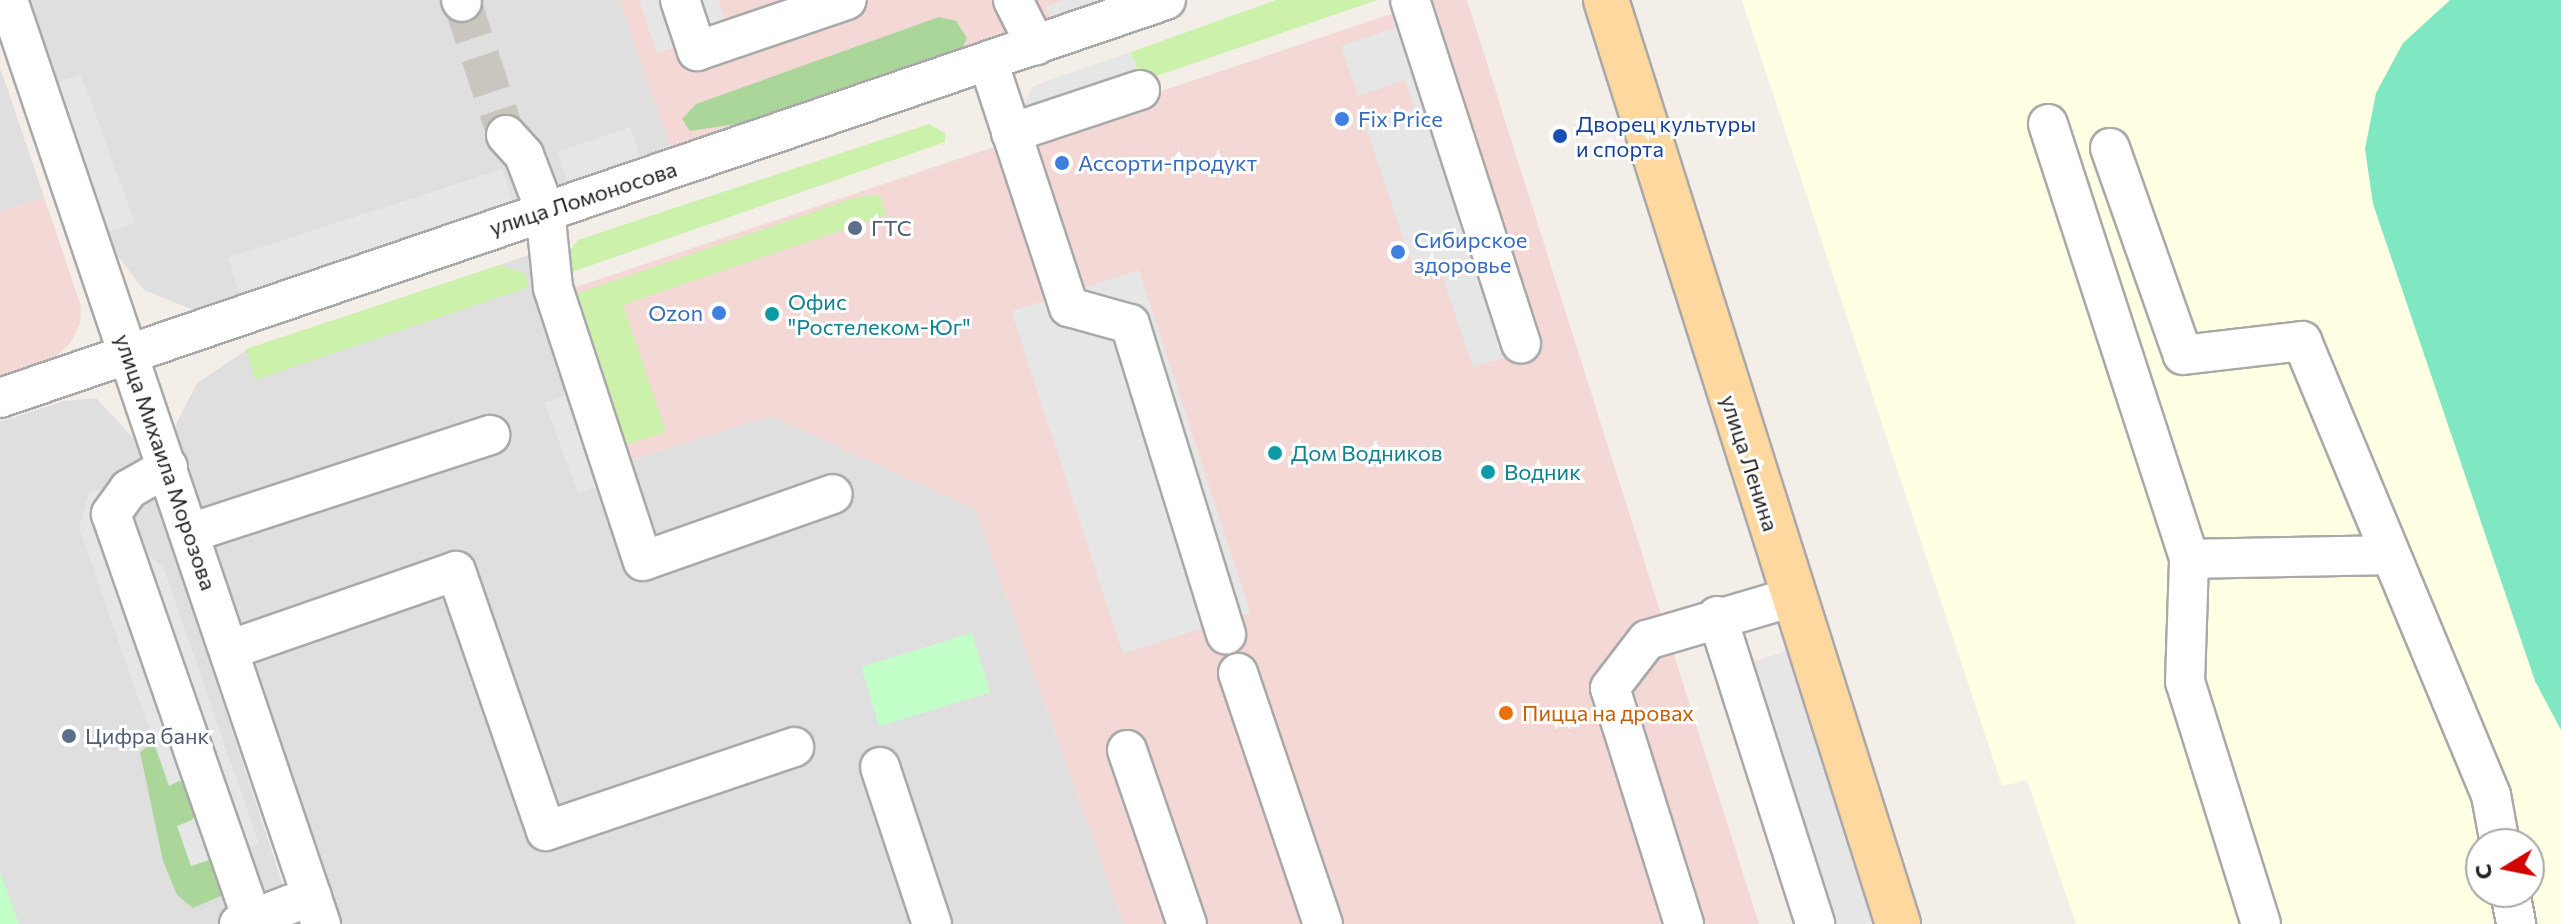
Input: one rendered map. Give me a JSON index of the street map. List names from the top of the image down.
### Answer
{
  "streets": {
    "main road": ["улица Ленина"],
    "street": ["улица Ломоносова", "улица Михаила Морозова"]
  },
  "crossings": [
    ["улица Ломоносова", "улица Михаила Морозова"]
  ],
  "places": [
    "Fix Price",
    "Дворец культуры и спорта",
    "Ассорти-продукт",
    "ГТС",
    "Сибирское здоровье",
    "Ozon",
    "Офис \"Ростелеком-Юг\"",
    "Дом Водников",
    "Водник",
    "Пицца на дровах",
    "Цифра банк"
  ],
  "north": "left"
}
